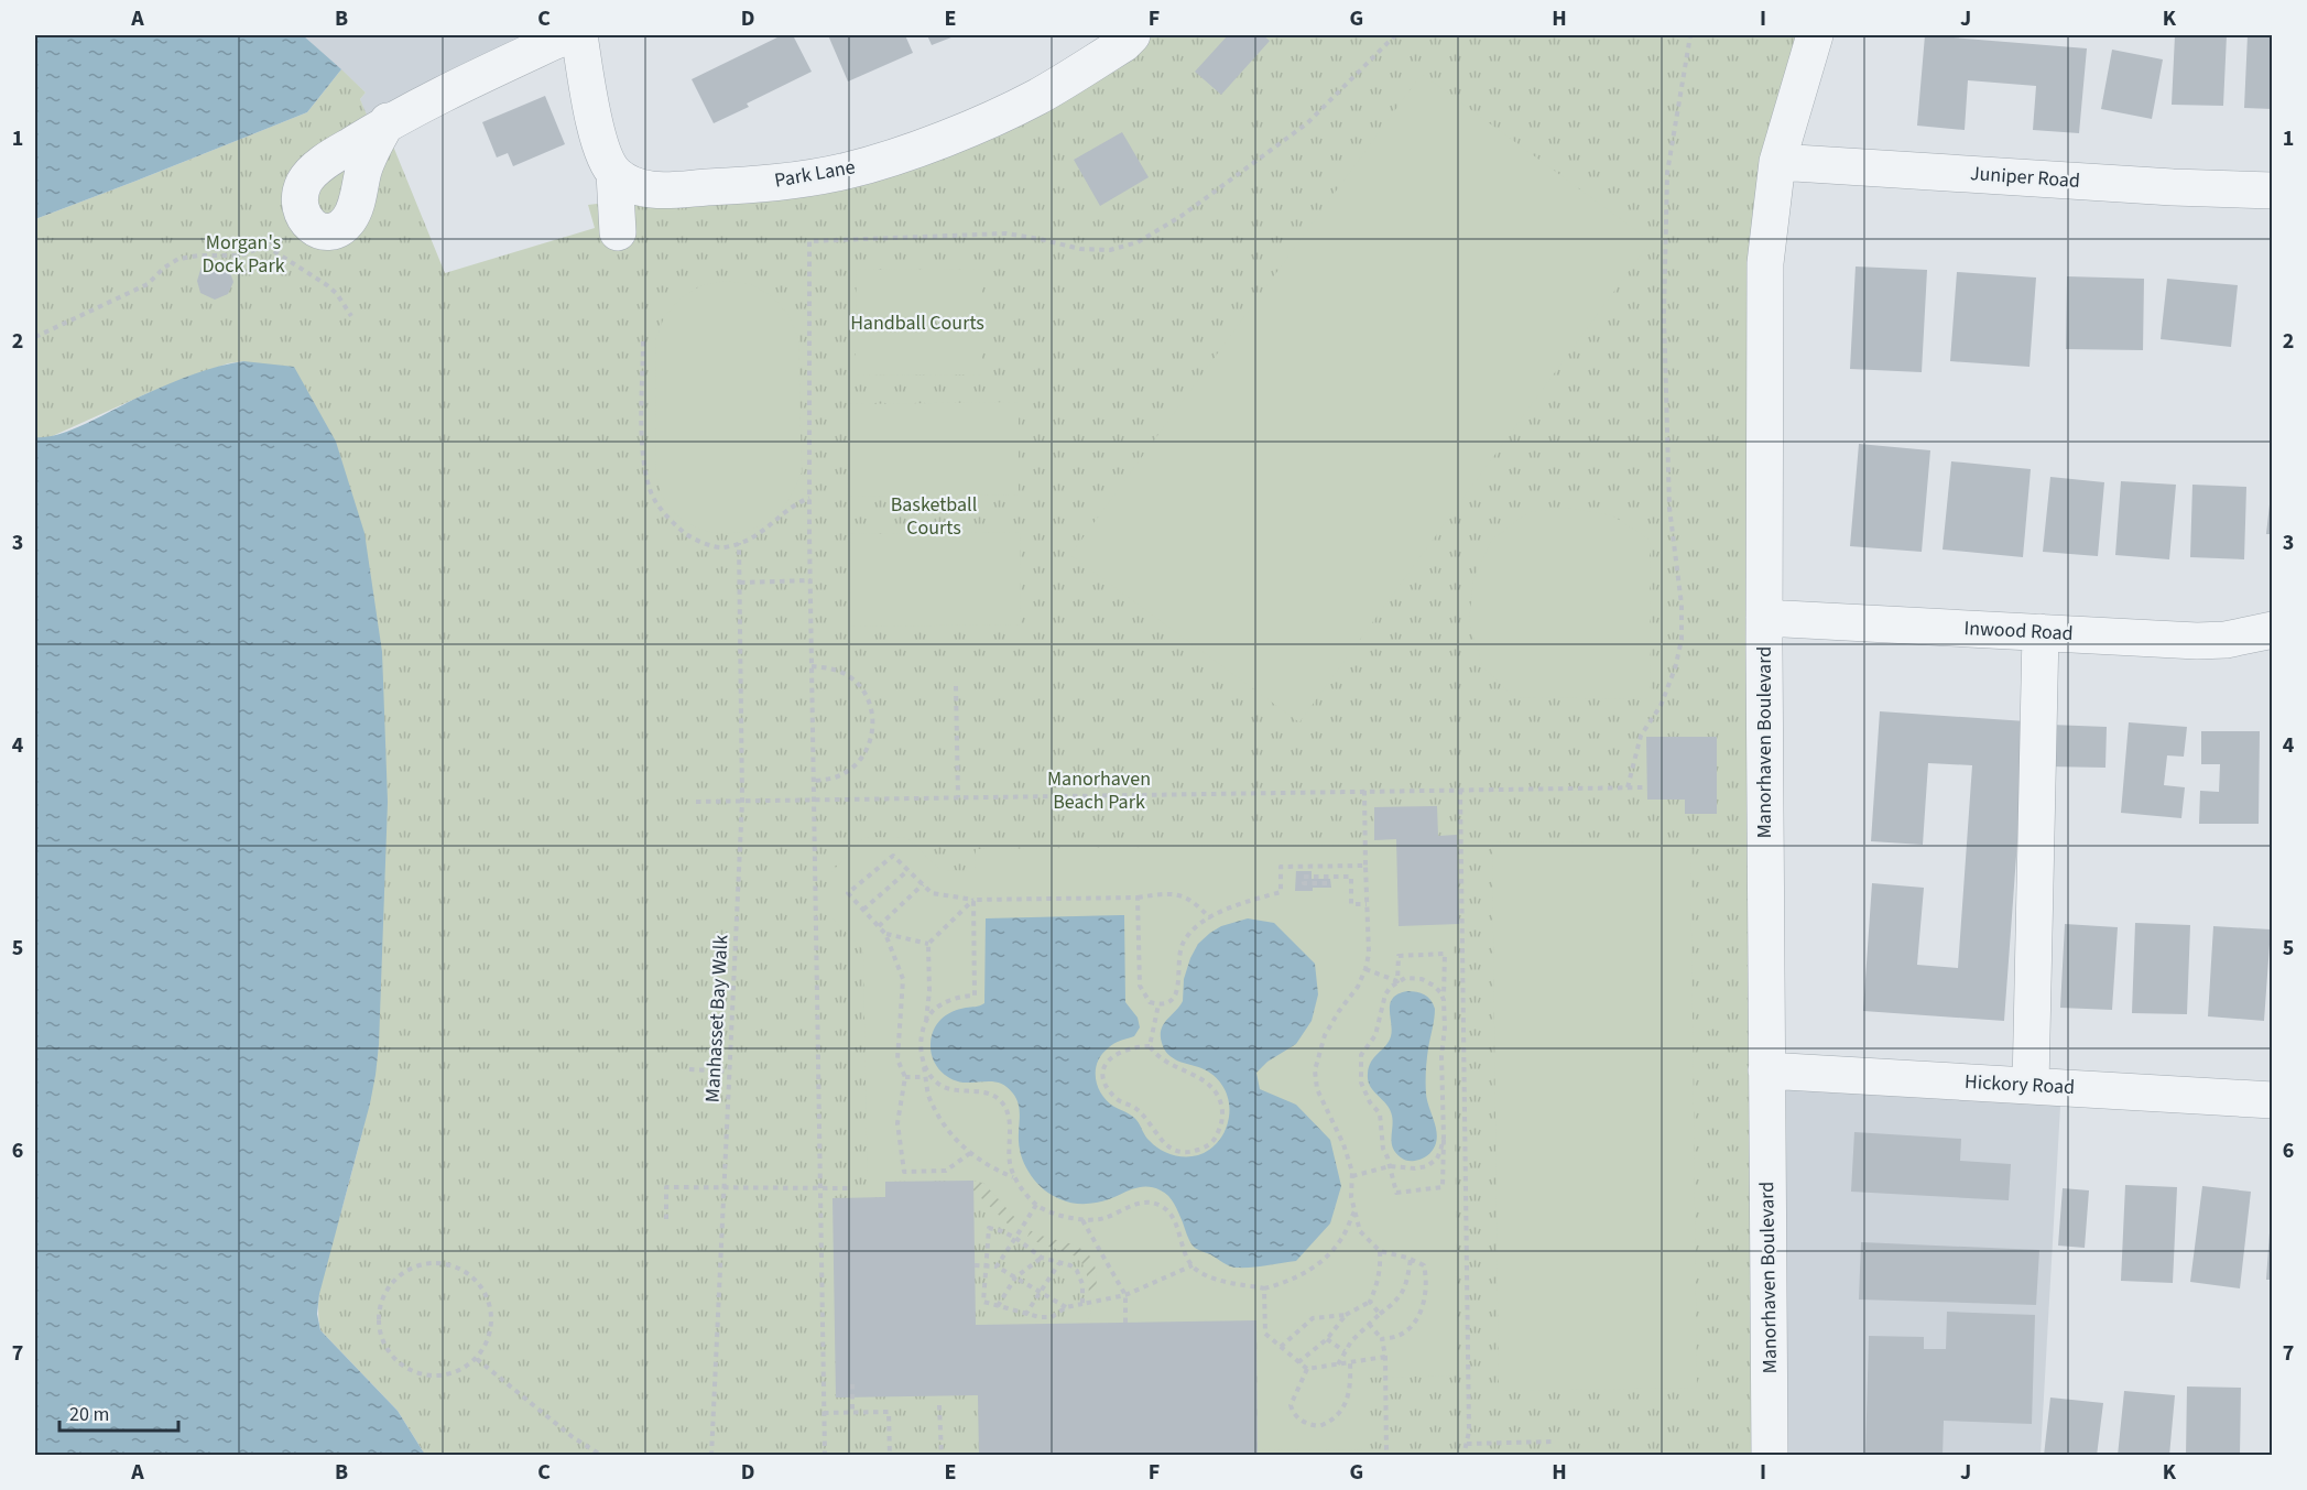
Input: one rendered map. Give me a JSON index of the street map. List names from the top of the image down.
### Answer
{
  "streets": {
    "street": [
      "Park Lane",
      "Juniper Road",
      "Inwood Road",
      "Manorhaven Boulevard",
      "Hickory Road"
    ],
    "path": ["Manhasset Bay Walk"]
  },
  "crossings": [
    ["Juniper Road", "Manorhaven Boulevard"],
    ["Inwood Road", "Manorhaven Boulevard"],
    ["Manorhaven Boulevard", "Hickory Road"]
  ],
  "parks": [
    "Morgan's Dock Park",
    "Handball Courts",
    "Basketball Courts",
    "Manorhaven Beach Park"
  ],
  "scale_bar": "20 m",
  "grid": {
    "columns": [
      "A",
      "B",
      "C",
      "D",
      "E",
      "F",
      "G",
      "H",
      "I",
      "J",
      "K"
    ],
    "rows": [
      "1",
      "2",
      "3",
      "4",
      "5",
      "6",
      "7"
    ]
  }
}
